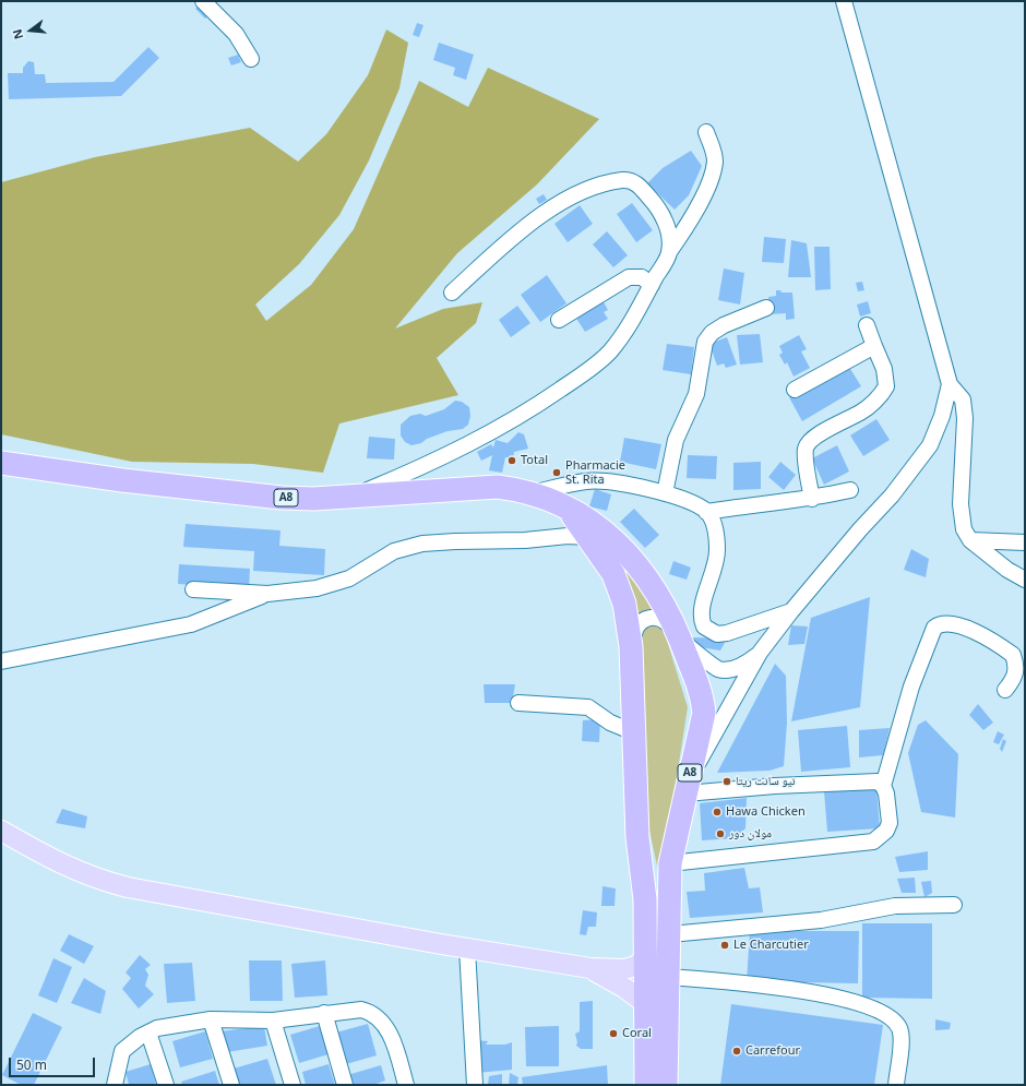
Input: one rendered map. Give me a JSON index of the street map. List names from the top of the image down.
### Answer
{
  "streets": {
    "highway": ["A8"]
  },
  "places": [
    "Total",
    "Pharmacie St. Rita",
    "نيو سانت ريتا",
    "Hawa Chicken",
    "مولان دور",
    "Le Charcutier",
    "Coral",
    "Carrefour"
  ],
  "scale_bar": "50 m",
  "north": "left"
}
